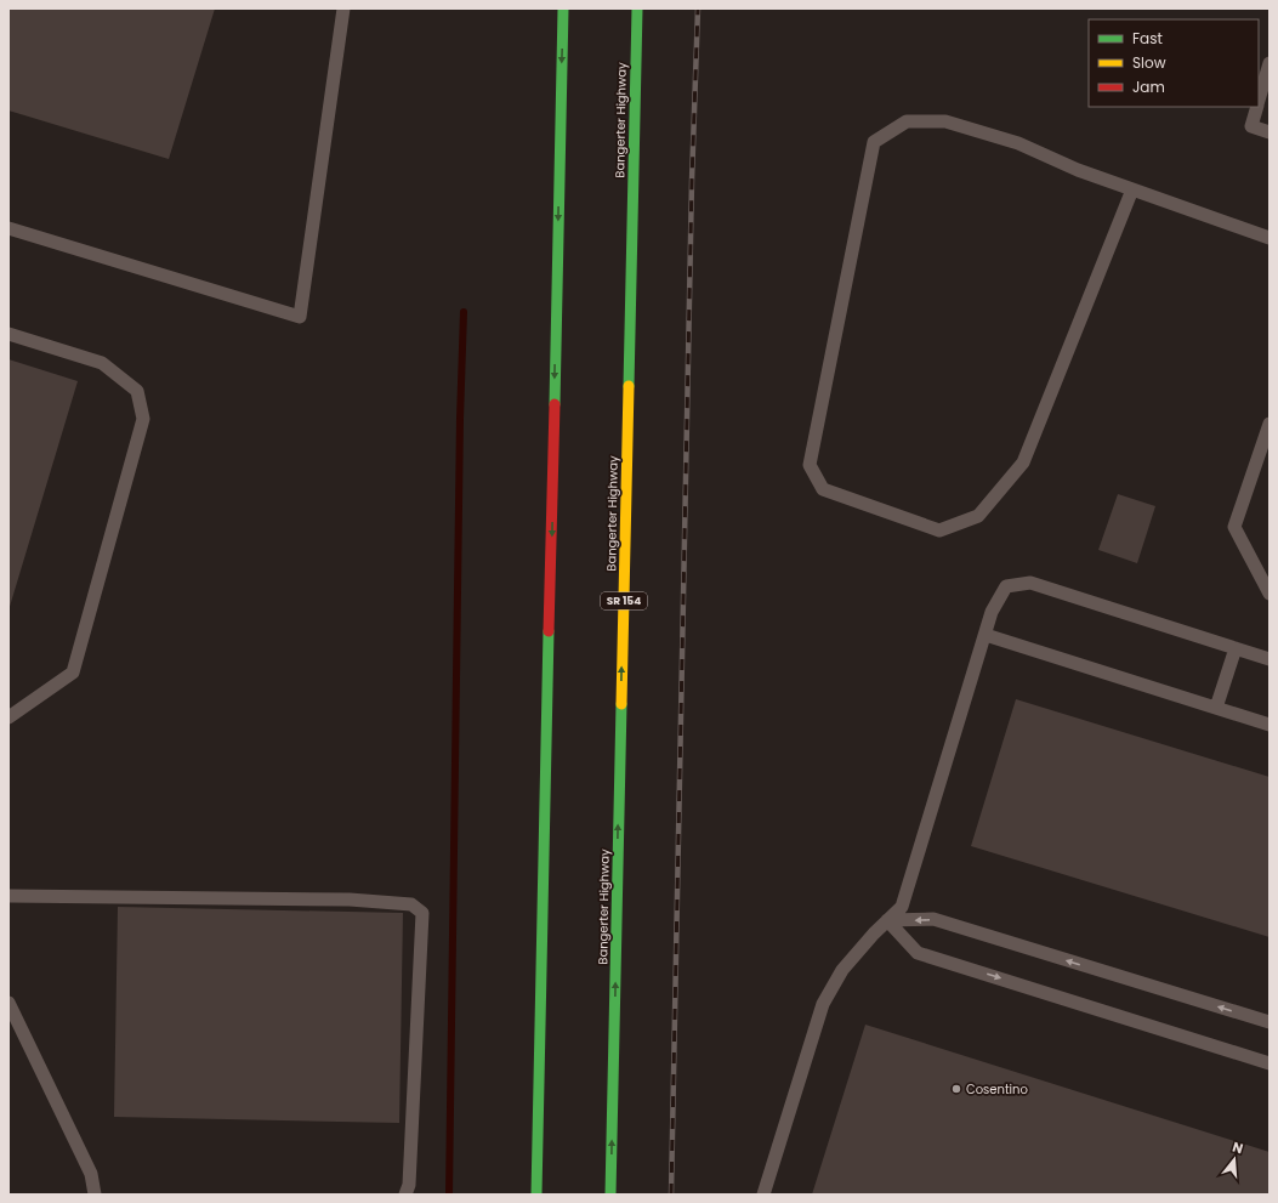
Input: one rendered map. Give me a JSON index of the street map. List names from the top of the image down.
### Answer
{
  "streets": {
    "highway": ["Bangerter Highway", "SR 154"]
  },
  "places": ["Cosentino"],
  "legend": ["Fast", "Slow", "Jam"],
  "north": "top"
}
